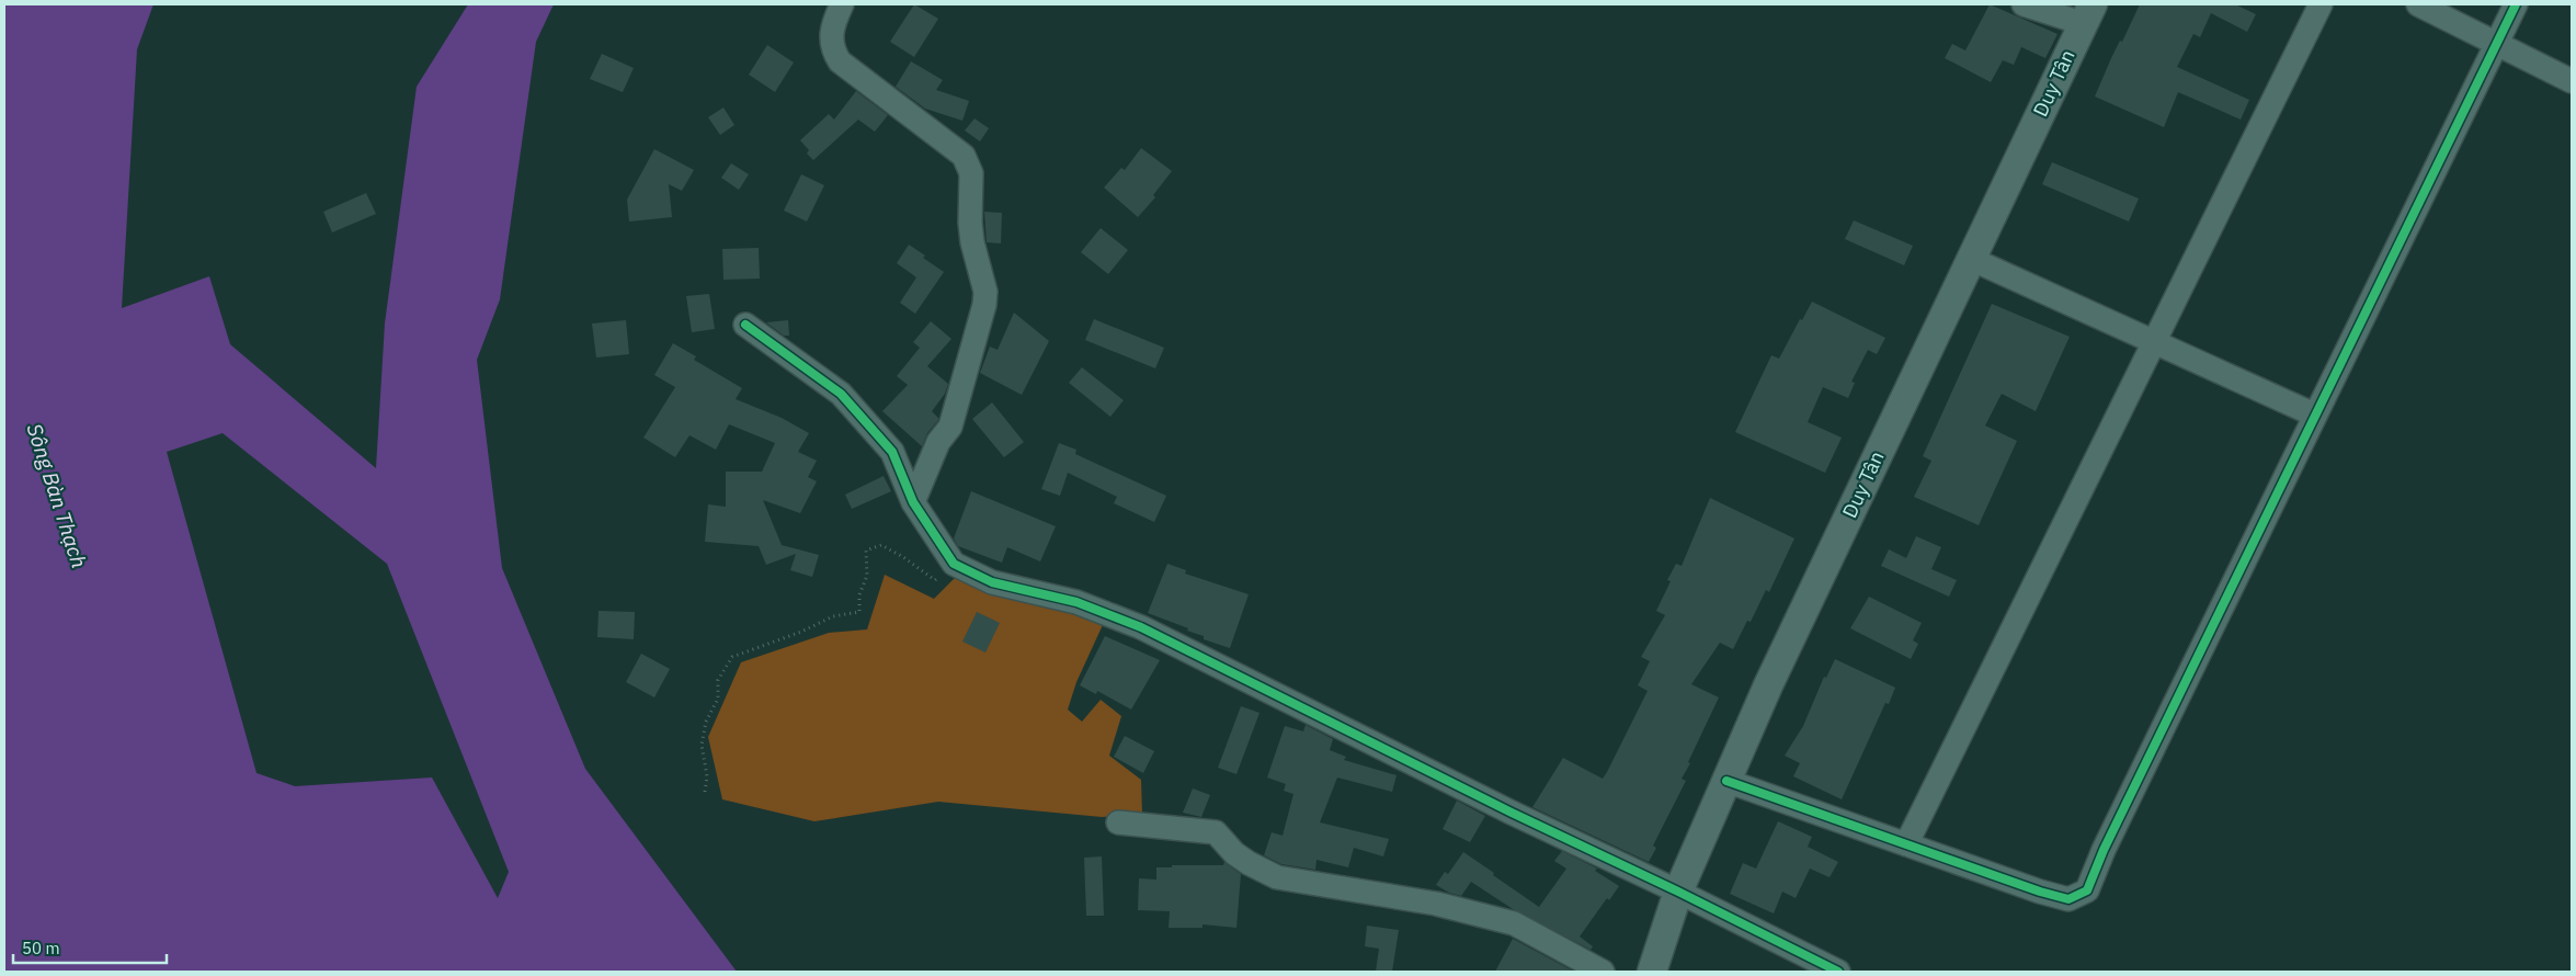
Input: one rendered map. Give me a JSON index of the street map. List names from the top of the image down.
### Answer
{
  "streets": {
    "street": ["Duy Tân"]
  },
  "water": ["Sông Bàn Thạch"],
  "scale_bar": "50 m"
}
